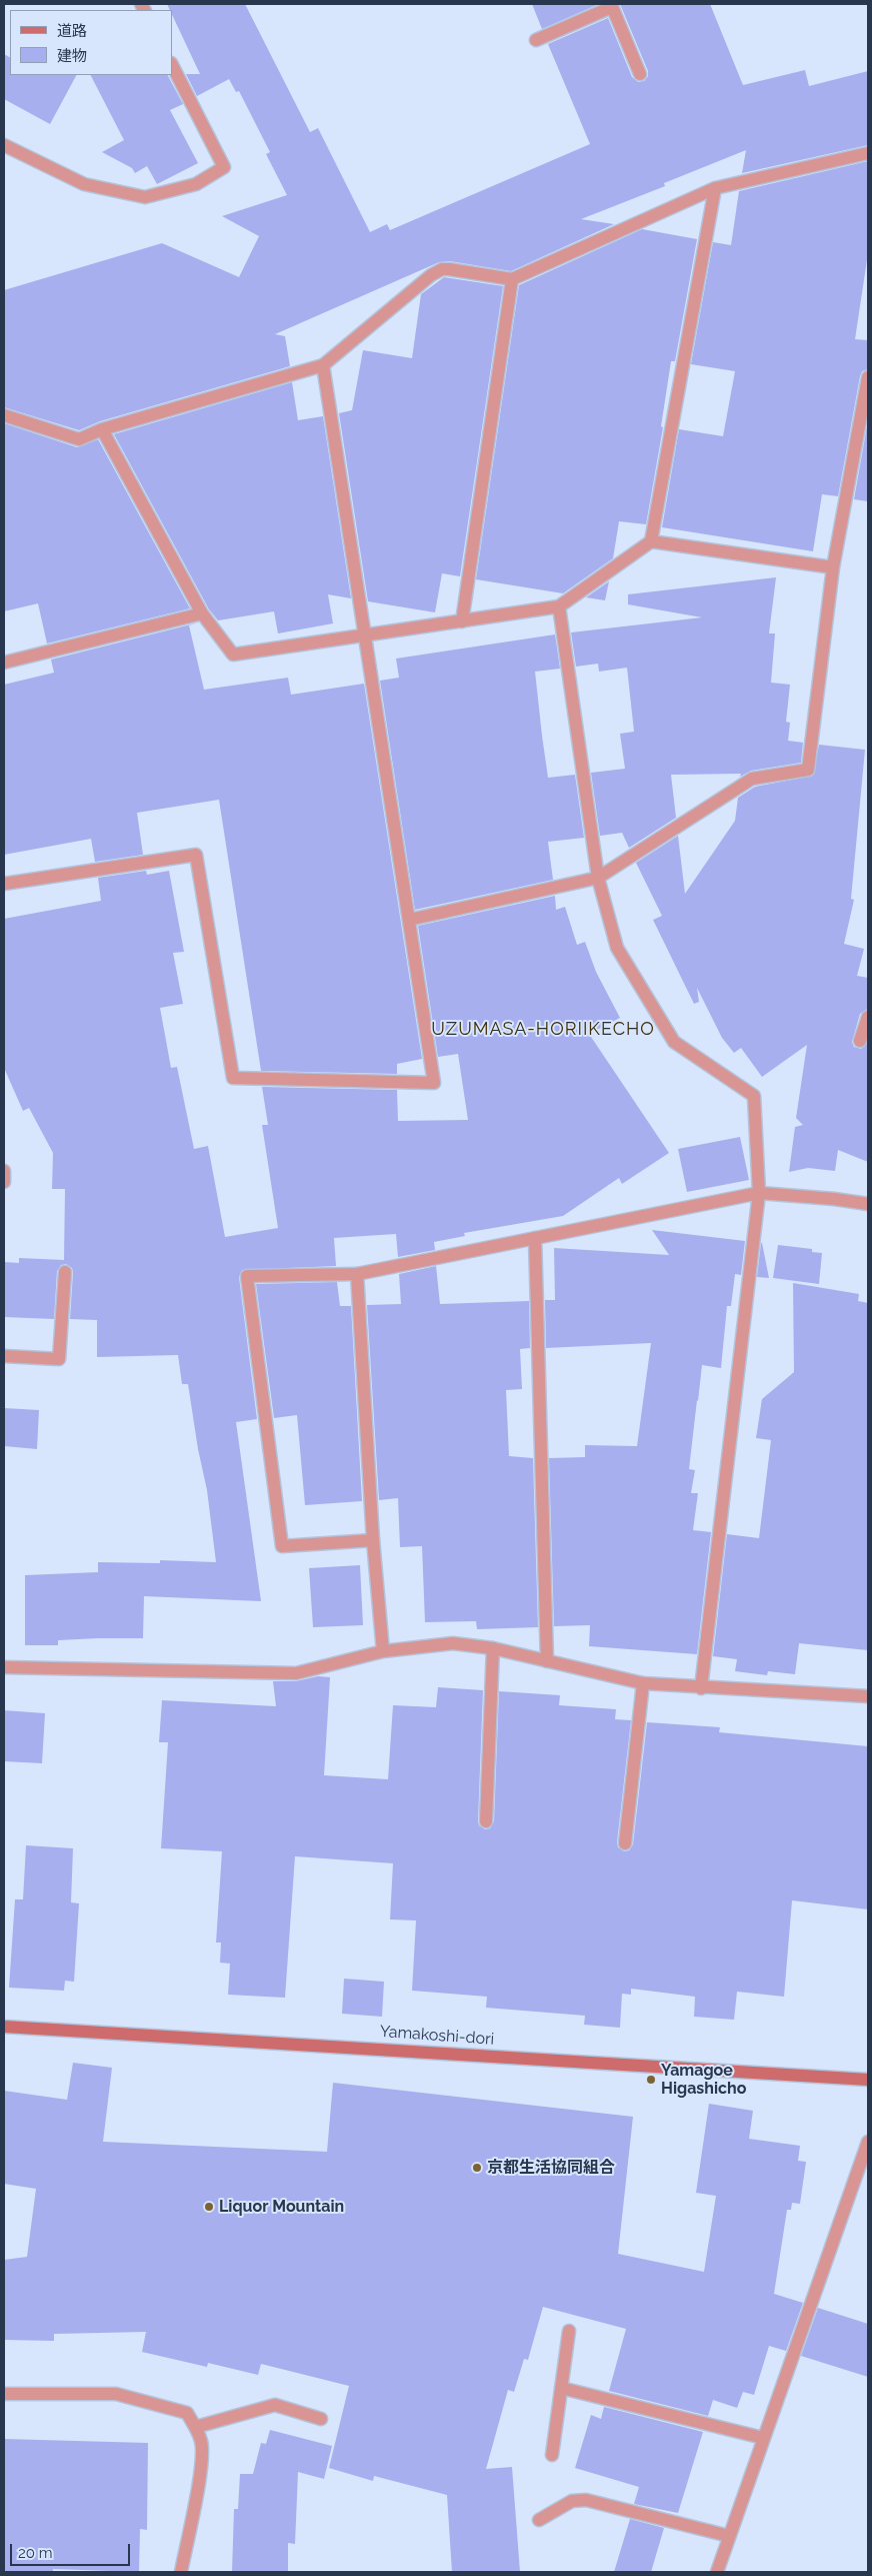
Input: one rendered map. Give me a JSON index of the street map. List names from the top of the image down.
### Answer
{
  "streets": {
    "street": ["Yamakoshi-dori"]
  },
  "districts": ["UZUMASA-HORIIKECHO"],
  "places": ["Yamagoe Higashicho", "京都生活協同組合", "Liquor Mountain"],
  "legend": ["道路", "建物"],
  "scale_bar": "20 m"
}
